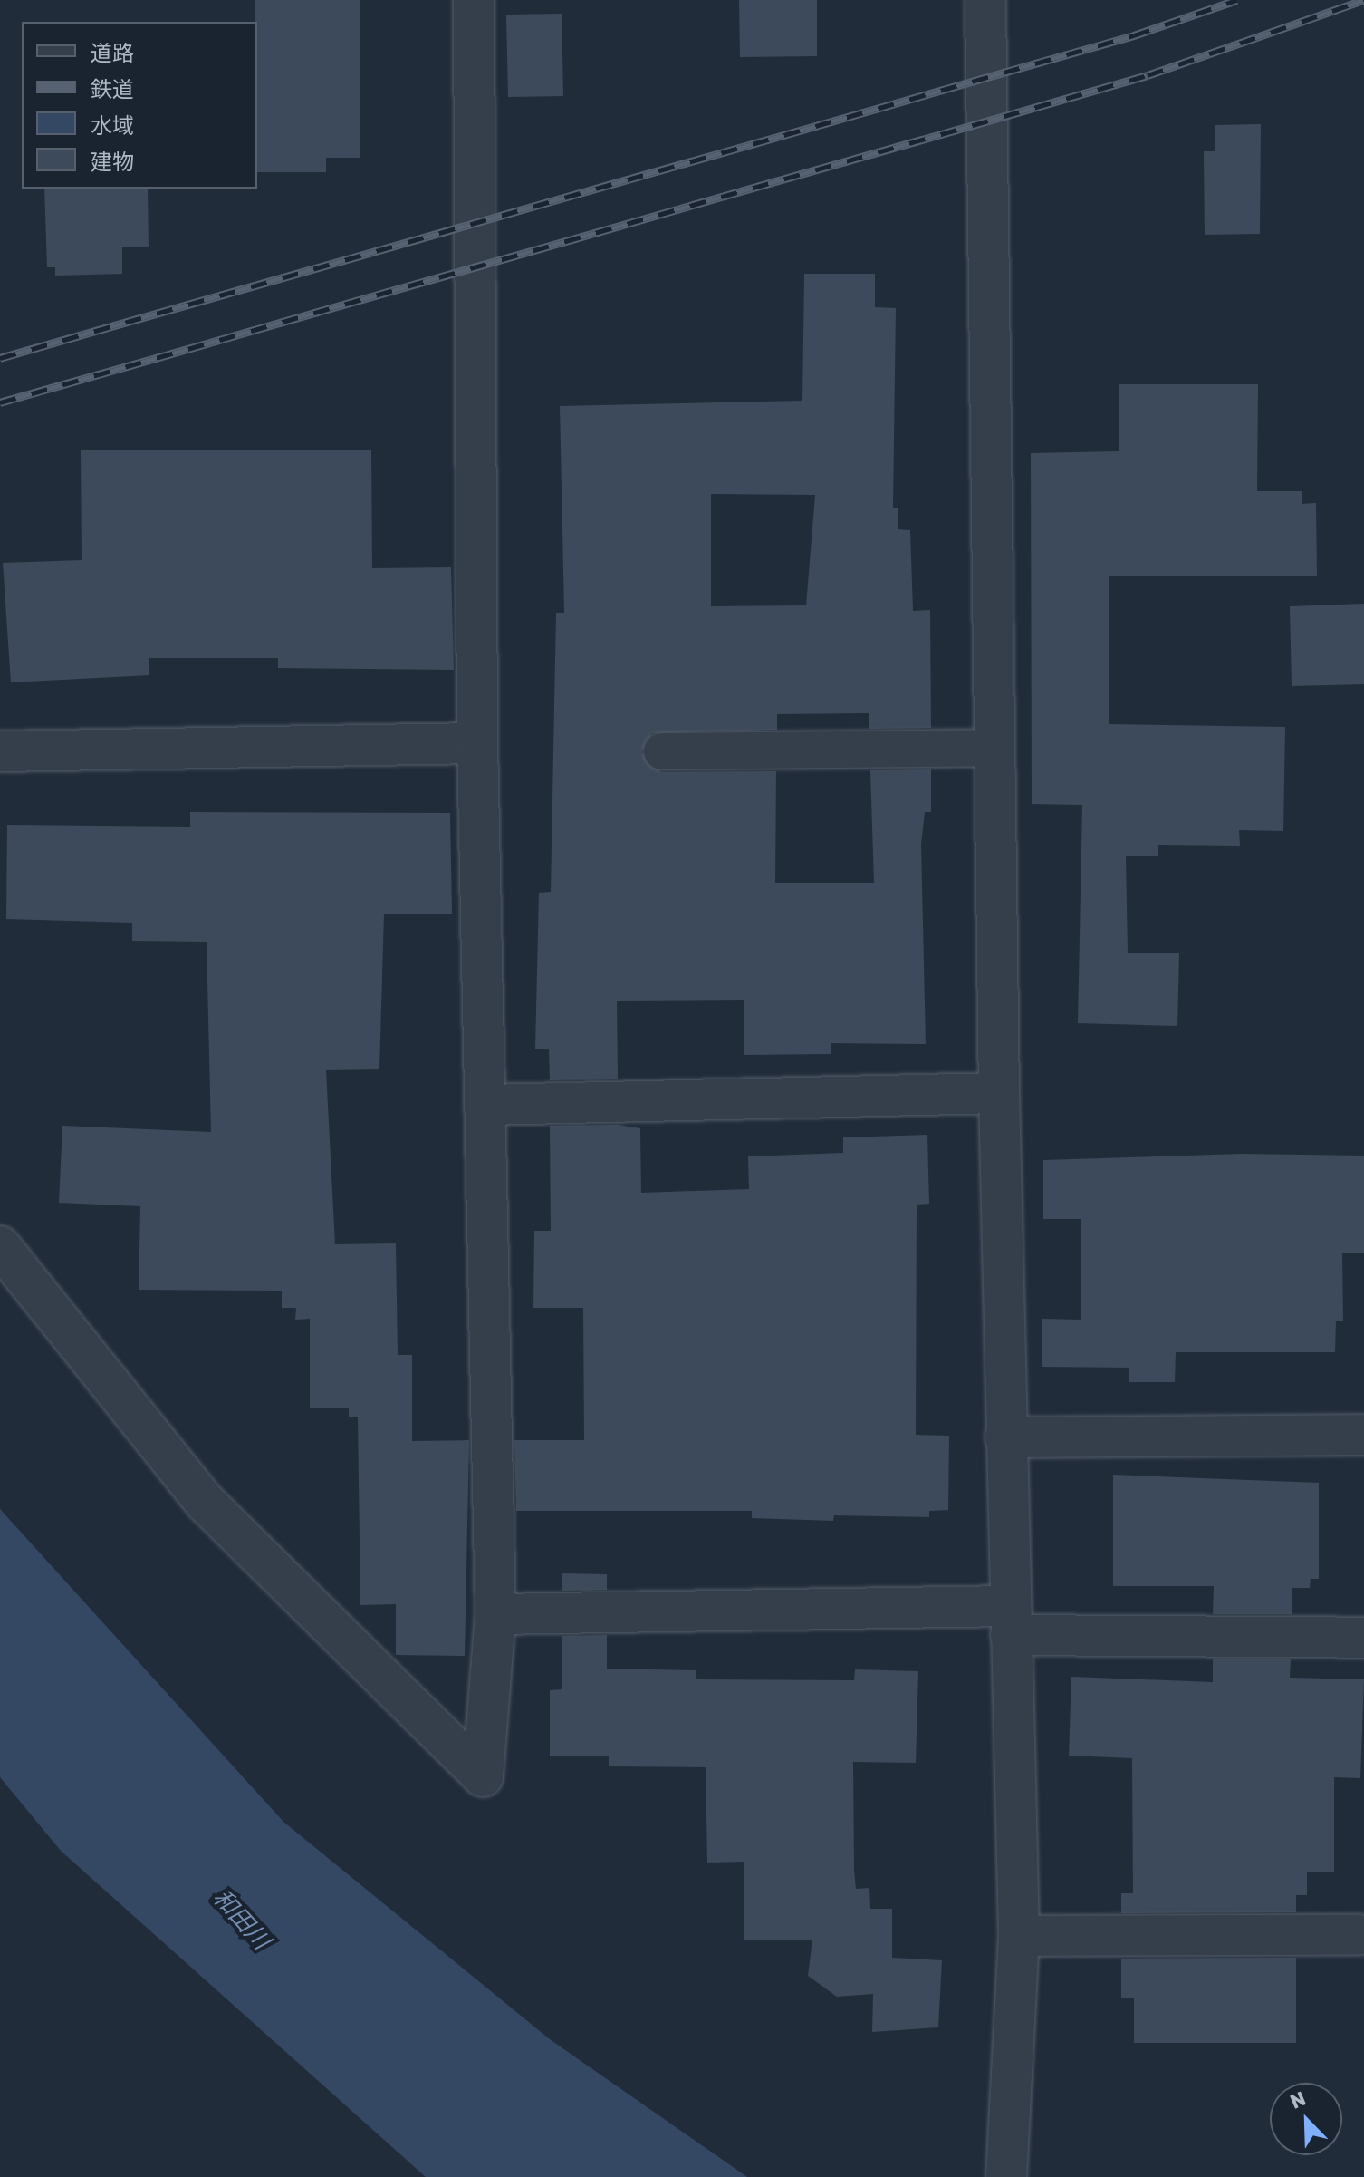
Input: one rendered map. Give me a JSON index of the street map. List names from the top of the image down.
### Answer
{
  "water": ["和田川"],
  "legend": [
    "道路",
    "鉄道",
    "水域",
    "建物"
  ],
  "north": "top left"
}
